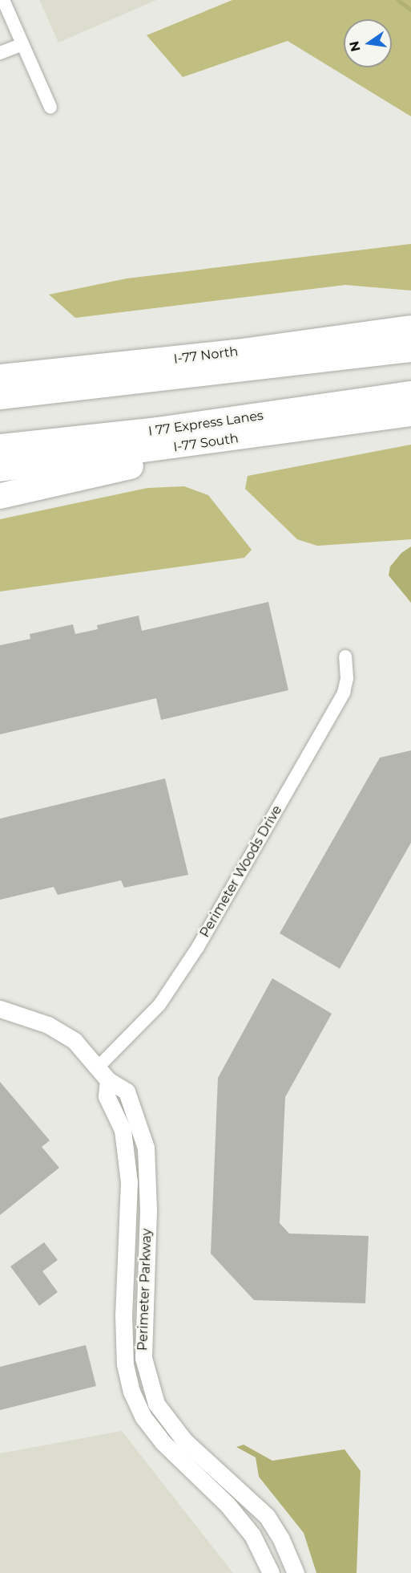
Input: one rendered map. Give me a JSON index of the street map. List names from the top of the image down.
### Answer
{
  "streets": {
    "highway": ["I-77 North", "I 77 Express Lanes", "I-77 South"],
    "street": ["Perimeter Woods Drive", "Perimeter Parkway"]
  },
  "crossings": [
    ["Perimeter Woods Drive", "Perimeter Parkway"]
  ],
  "north": "left"
}
